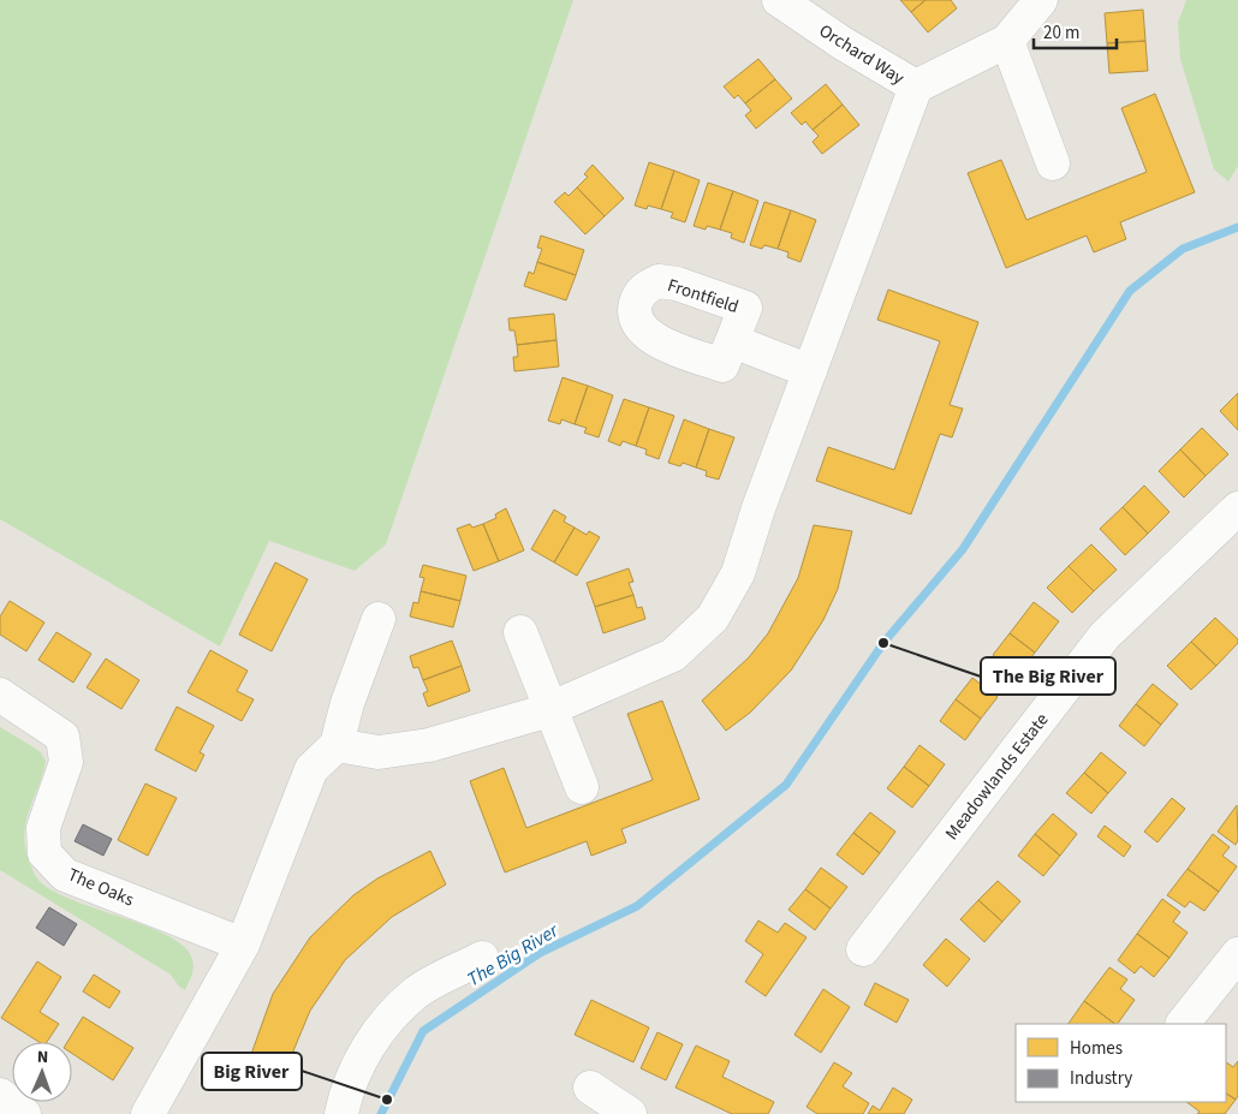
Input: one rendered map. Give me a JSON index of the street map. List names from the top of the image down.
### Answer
{
  "streets": {
    "street": [
      "Orchard Way",
      "Frontfield",
      "Meadowlands Estate",
      "The Oaks"
    ]
  },
  "water": ["The Big River"],
  "places": ["The Big River", "Big River"],
  "legend": ["Homes", "Industry"],
  "scale_bar": "20 m",
  "north": "top"
}
